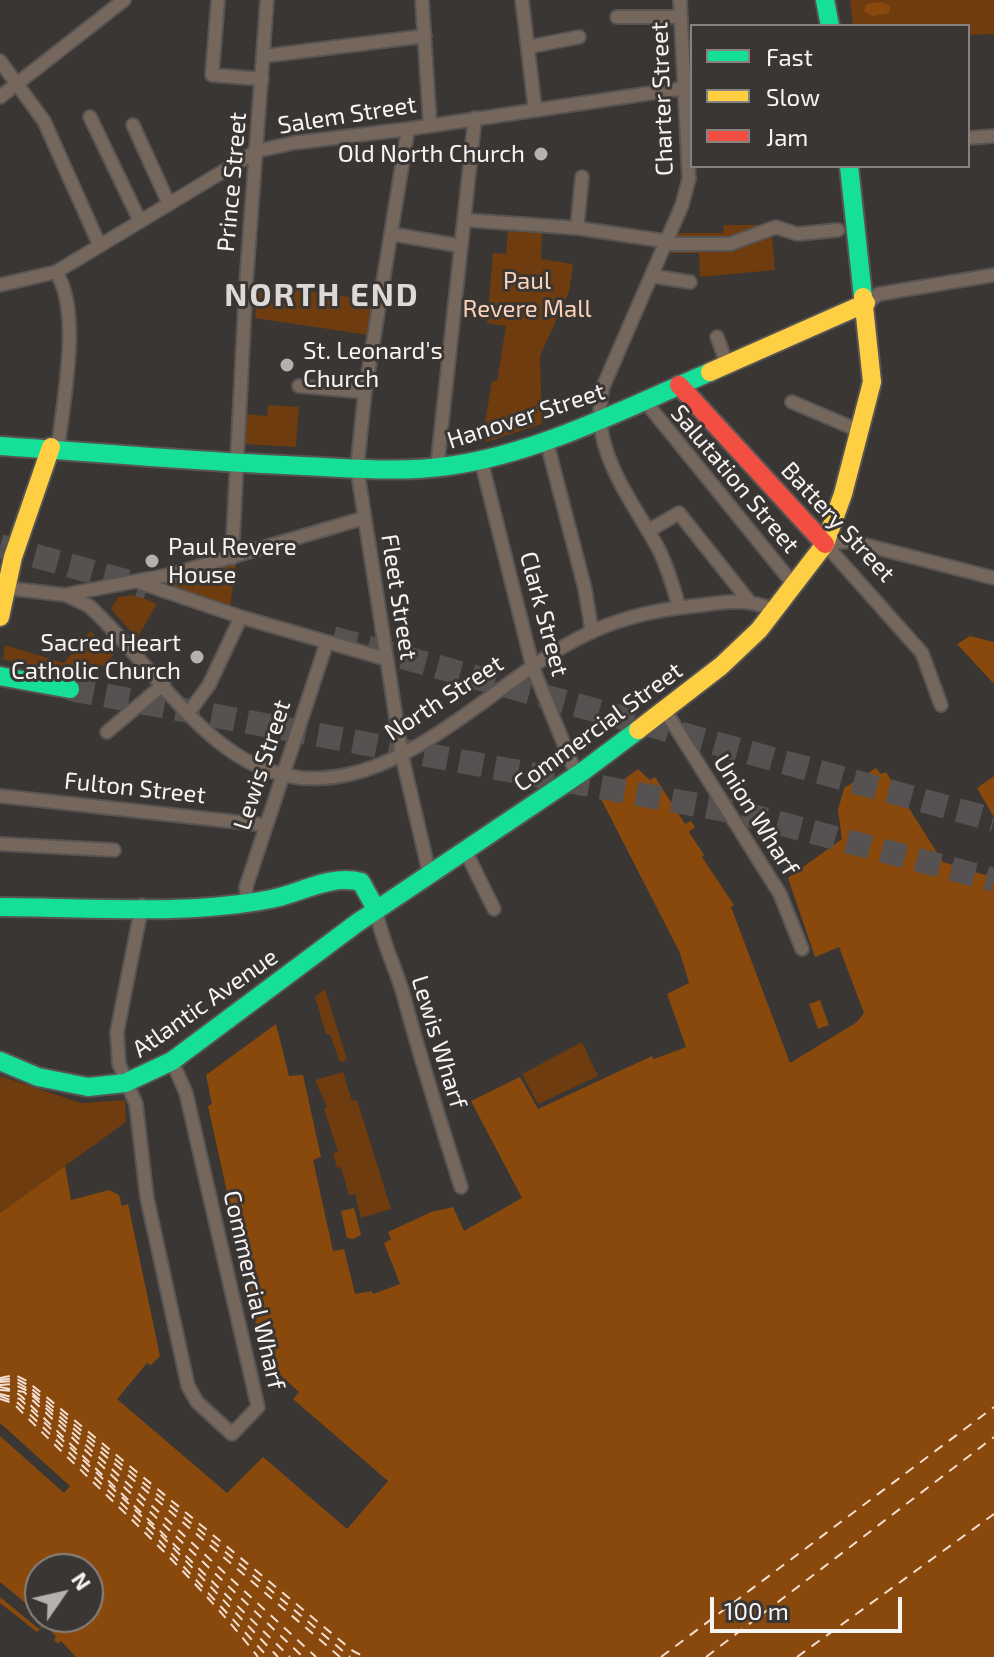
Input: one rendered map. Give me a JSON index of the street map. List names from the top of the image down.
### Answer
{
  "streets": {
    "main road": [
      "Hanover Street",
      "Battery Street",
      "Commercial Street",
      "Atlantic Avenue"
    ],
    "street": [
      "Charter Street",
      "Salem Street",
      "Prince Street",
      "Salutation Street",
      "Fleet Street",
      "Clark Street",
      "North Street",
      "Lewis Street",
      "Fulton Street",
      "Union Wharf",
      "Lewis Wharf",
      "Commercial Wharf"
    ]
  },
  "crossings": [
    ["Charter Street", "Salem Street"],
    ["Charter Street", "Hanover Street"],
    ["Salem Street", "Prince Street"],
    ["Salem Street", "Fleet Street"],
    ["Prince Street", "Hanover Street"],
    ["Hanover Street", "Salutation Street"],
    ["Hanover Street", "Battery Street"],
    ["Hanover Street", "Fleet Street"],
    ["Hanover Street", "Clark Street"],
    ["Hanover Street", "Commercial Street"],
    ["Salutation Street", "Commercial Street"],
    ["Battery Street", "Commercial Street"],
    ["Fleet Street", "North Street"],
    ["Fleet Street", "Commercial Street"],
    ["Clark Street", "North Street"],
    ["Clark Street", "Commercial Street"],
    ["North Street", "Commercial Street"],
    ["North Street", "Lewis Street"],
    ["Commercial Street", "Union Wharf"],
    ["Commercial Street", "Atlantic Avenue"],
    ["Commercial Street", "Lewis Wharf"],
    ["Lewis Street", "Fulton Street"],
    ["Atlantic Avenue", "Lewis Wharf"],
    ["Atlantic Avenue", "Commercial Wharf"]
  ],
  "districts": ["NORTH END"],
  "parks": ["Paul Revere Mall"],
  "places": [
    "Old North Church",
    "St. Leonard's Church",
    "Paul Revere House",
    "Sacred Heart Catholic Church"
  ],
  "legend": ["Fast", "Slow", "Jam"],
  "scale_bar": "100 m",
  "north": "top right"
}
